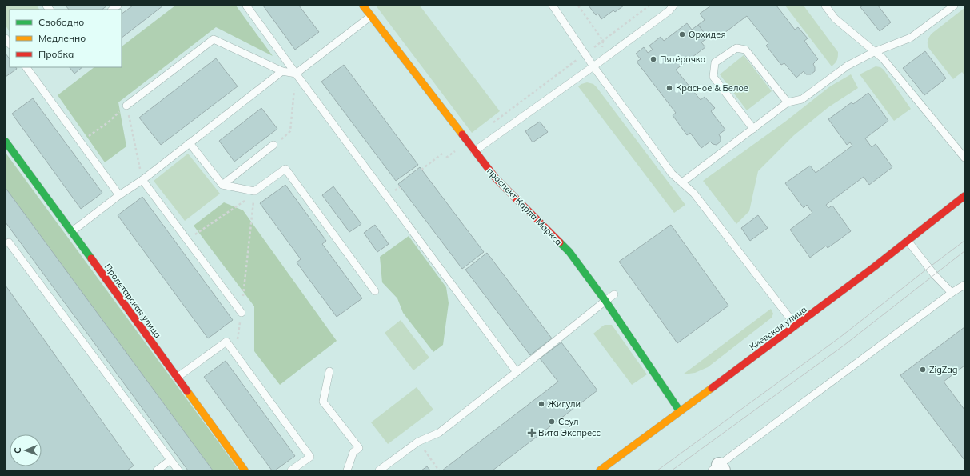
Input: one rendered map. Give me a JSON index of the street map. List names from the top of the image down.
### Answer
{
  "streets": {
    "street": ["проспект Карла Маркса", "Пролетарская улица", "Киевская улица"]
  },
  "crossings": [
    ["проспект Карла Маркса", "Киевская улица"]
  ],
  "places": {
    "other": [
      "Орхидея",
      "Пятёрочка",
      "Красное & Белое",
      "ZigZag",
      "Жигули",
      "Сеул"
    ],
    "health": ["Вита Экспресс"]
  },
  "legend": ["Свободно", "Медленно", "Пробка"],
  "north": "left"
}
